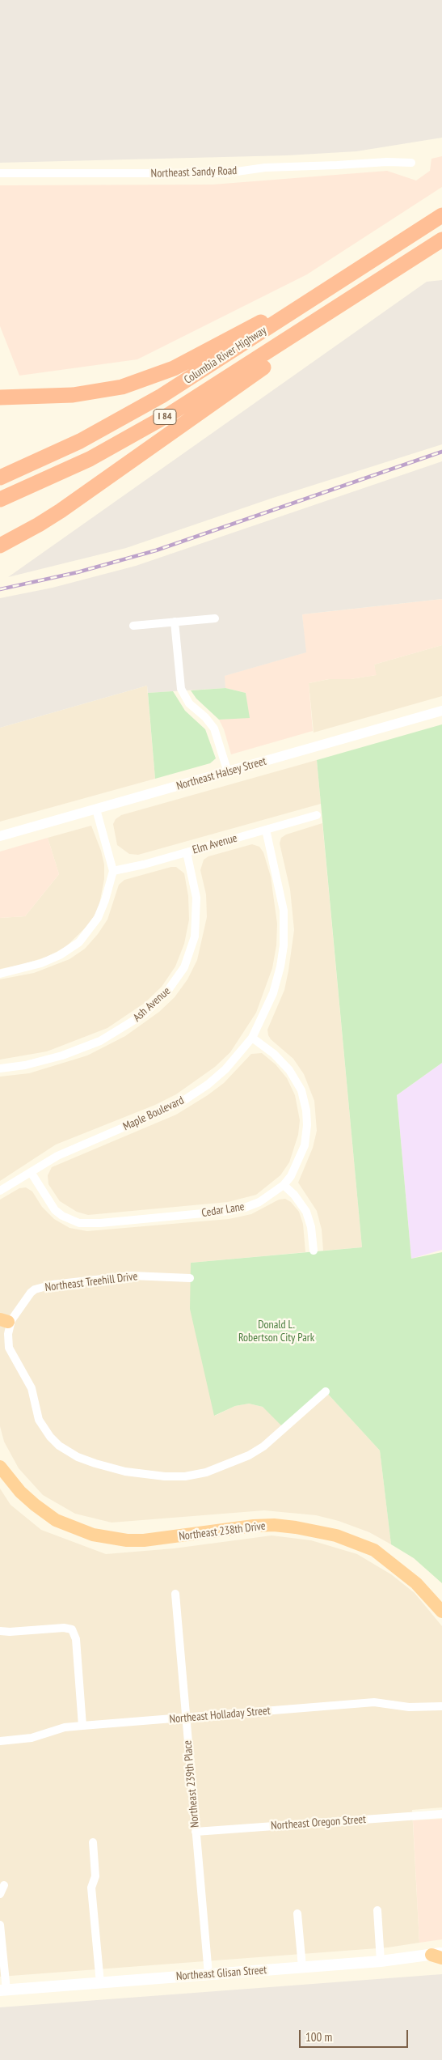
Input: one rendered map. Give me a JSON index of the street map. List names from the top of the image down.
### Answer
{
  "streets": {
    "highway": ["Columbia River Highway", "I 84", "Northeast 238th Drive"],
    "main road": ["Northeast Glisan Street"],
    "street": [
      "Northeast Sandy Road",
      "Northeast Halsey Street",
      "Elm Avenue",
      "Ash Avenue",
      "Maple Boulevard",
      "Cedar Lane",
      "Northeast Treehill Drive",
      "Northeast Holladay Street",
      "Northeast 239th Place",
      "Northeast Oregon Street"
    ]
  },
  "crossings": [
    ["Elm Avenue", "Ash Avenue"],
    ["Elm Avenue", "Maple Boulevard"],
    ["Maple Boulevard", "Cedar Lane"],
    ["Northeast Holladay Street", "Northeast 239th Place"],
    ["Northeast 239th Place", "Northeast Oregon Street"],
    ["Northeast 239th Place", "Northeast Glisan Street"]
  ],
  "parks": ["Donald L. Robertson City Park"],
  "scale_bar": "100 m"
}
